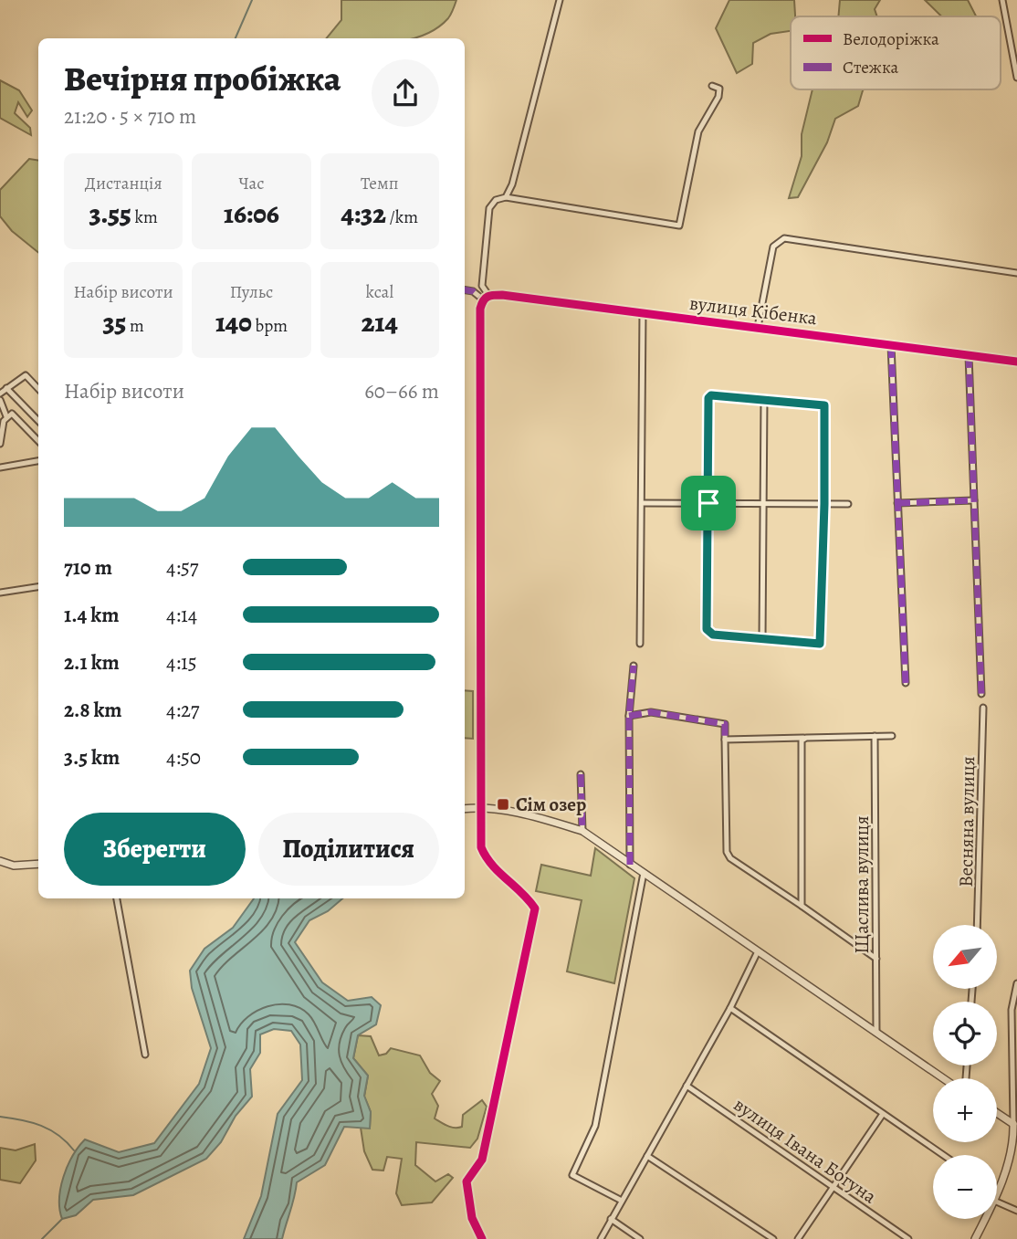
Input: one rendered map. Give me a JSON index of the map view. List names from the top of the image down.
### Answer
{
  "streets": {
    "street": [
      "вулиця Кібенка",
      "Весняна вулиця",
      "Щаслива вулиця",
      "вулиця Івана Богуна"
    ]
  },
  "places": {
    "transit": ["Сім озер"]
  },
  "legend": ["Велодоріжка", "Стежка"],
  "north": "bottom left",
  "page": {
    "heading": ["Вечірня пробіжка", "21:20 · 5 × 710 m"],
    "stats": [
      ["Дистанція", "3.55 km"],
      ["Час", "16:06"],
      ["Темп", "4:32 /km"],
      ["Набір висоти", "35 m"],
      ["Пульс", "140 bpm"],
      ["kcal", "214"]
    ],
    "chart": ["Набір висоти", "60–66 m"],
    "list": [
      {
        "name": "710 m",
        "note": "4:57"
      },
      {
        "name": "1.4 km",
        "note": "4:14"
      },
      {
        "name": "2.1 km",
        "note": "4:15"
      },
      {
        "name": "2.8 km",
        "note": "4:27"
      },
      {
        "name": "3.5 km",
        "note": "4:50"
      }
    ],
    "buttons": ["Зберегти", "Поділитися"],
    "map_buttons": ["+", "−"]
  }
}
